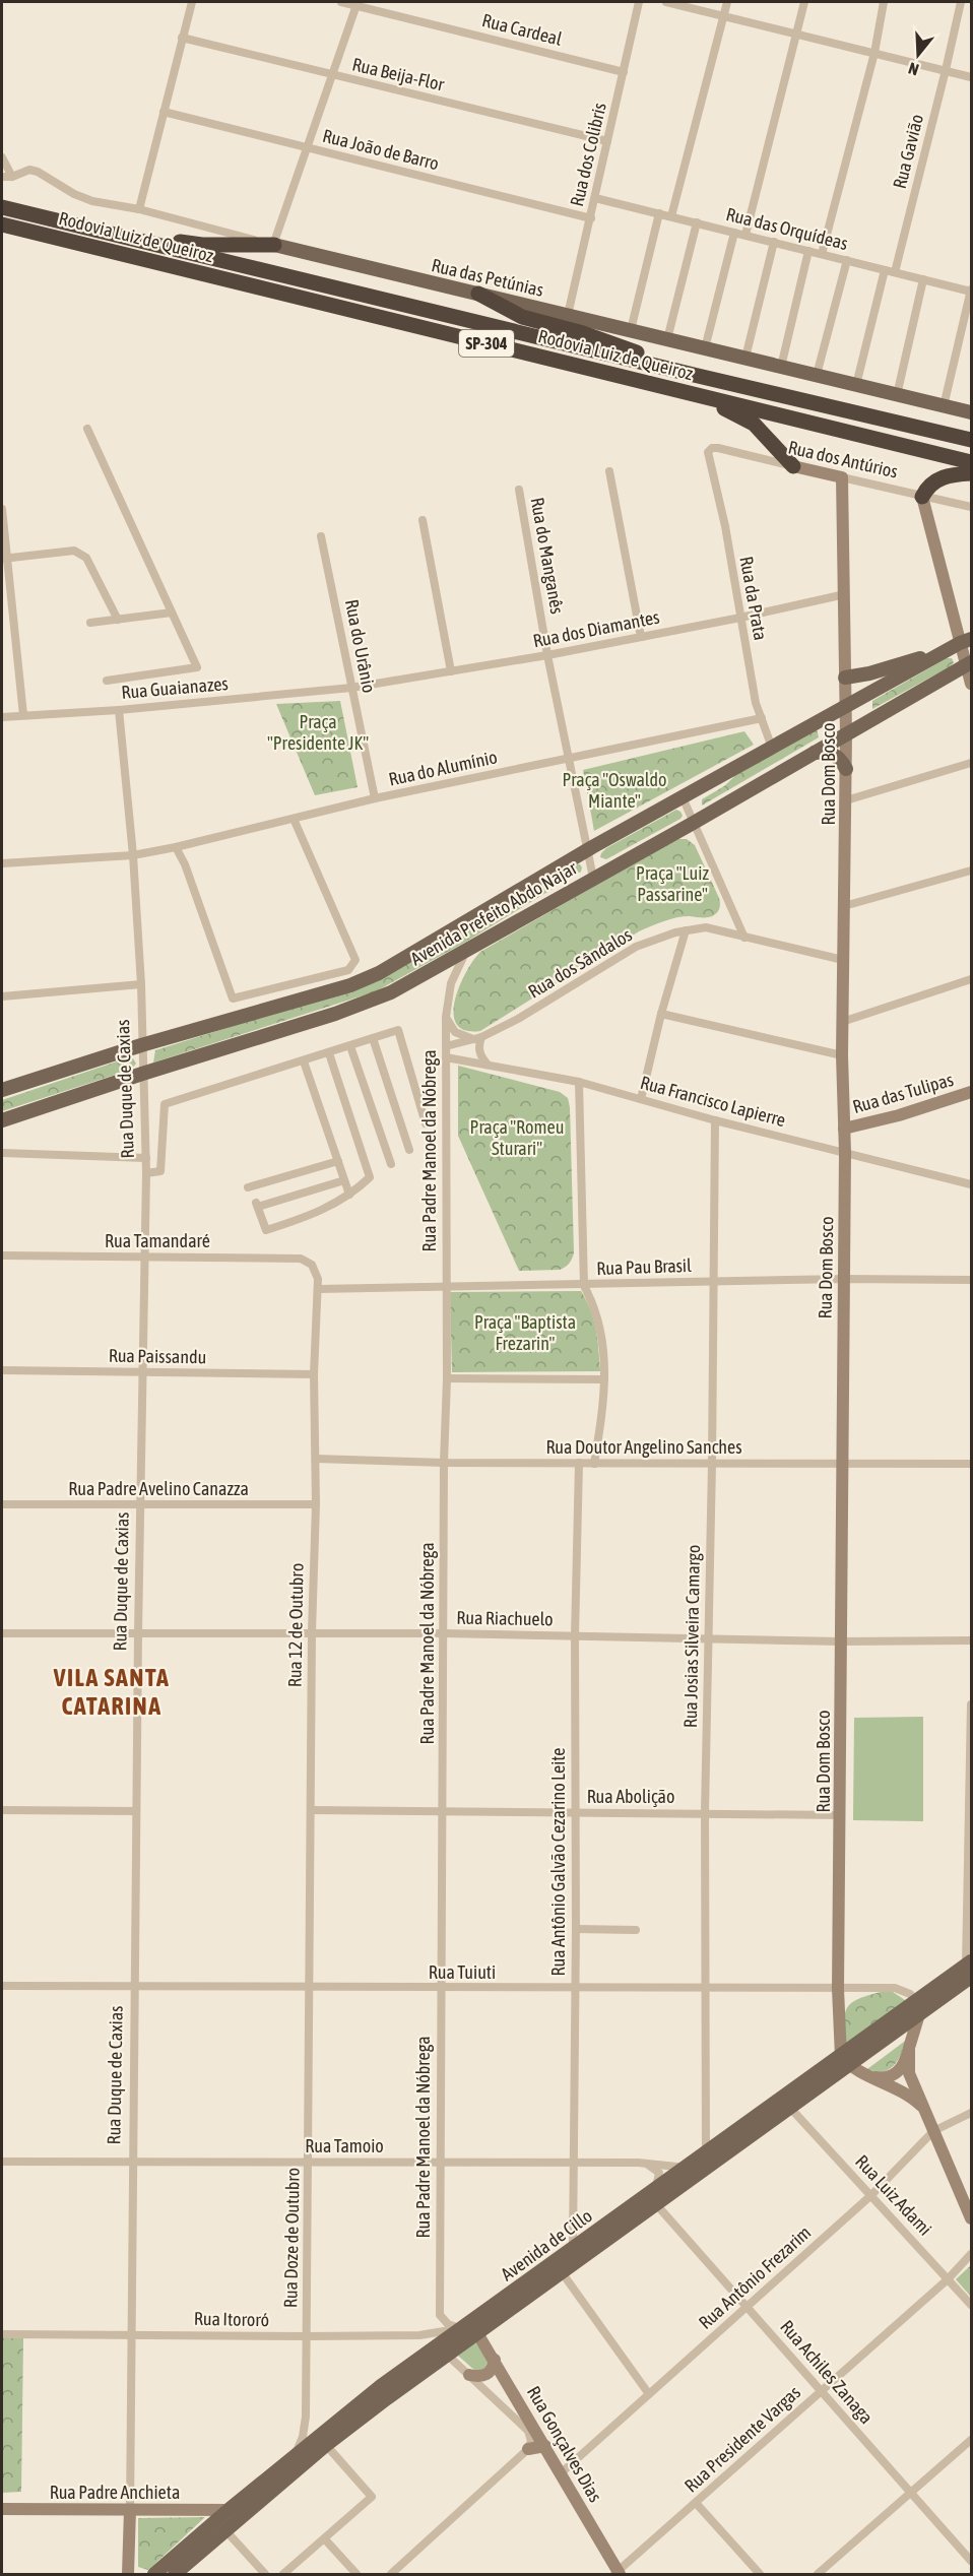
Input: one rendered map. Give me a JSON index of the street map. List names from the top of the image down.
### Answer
{
  "streets": {
    "highway": ["Rodovia Luiz de Queiroz", "SP-304"],
    "main road": [
      "Rua das Petúnias",
      "Rua dos Antúrios",
      "Rua Dom Bosco",
      "Avenida Prefeito Abdo Najar",
      "Rua Duque de Caxias",
      "Rua das Tulipas",
      "Avenida de Cillo",
      "Rua Gonçalves Dias",
      "Rua Padre Anchieta"
    ],
    "street": [
      "Rua Cardeal",
      "Rua Beija-Flor",
      "Rua João de Barro",
      "Rua Gavião",
      "Rua dos Colibris",
      "Rua das Orquídeas",
      "Rua do Manganês",
      "Rua da Prata",
      "Rua dos Diamantes",
      "Rua do Urânio",
      "Rua Guaianazes",
      "Rua do Alumínio",
      "Rua dos Sândalos",
      "Rua Francisco Lapierre",
      "Rua Padre Manoel da Nóbrega",
      "Rua Tamandaré",
      "Rua Pau Brasil",
      "Rua Paissandu",
      "Rua Doutor Angelino Sanches",
      "Rua Padre Avelino Canazza",
      "Rua Riachuelo",
      "Rua 12 de Outubro",
      "Rua Josias Silveira Camargo",
      "Rua Abolição",
      "Rua Antônio Galvão Cezarino Leite",
      "Rua Tuiuti",
      "Rua Tamoio",
      "Rua Luiz Adami",
      "Rua Doze de Outubro",
      "Rua Antônio Frezarim",
      "Rua Itororó",
      "Rua Achiles Zanaga",
      "Rua Presidente Vargas"
    ]
  },
  "crossings": [
    ["Rua Cardeal", "Rua dos Colibris"],
    ["Rua Beija-Flor", "Rua dos Colibris"],
    ["Rua João de Barro", "Rua dos Colibris"],
    ["Rua Gavião", "Rua das Orquídeas"],
    ["Rua dos Colibris", "Rua das Orquídeas"],
    ["Rua dos Colibris", "Rua das Petúnias"],
    ["Rua dos Antúrios", "Rua da Prata"],
    ["Rua dos Antúrios", "Rua Dom Bosco"],
    ["Rua do Manganês", "Rua dos Diamantes"],
    ["Rua do Manganês", "Rua do Alumínio"],
    ["Rua do Manganês", "Avenida Prefeito Abdo Najar"],
    ["Rua da Prata", "Rua dos Diamantes"],
    ["Rua da Prata", "Rua do Alumínio"],
    ["Rua da Prata", "Avenida Prefeito Abdo Najar"],
    ["Rua dos Diamantes", "Rua do Urânio"],
    ["Rua dos Diamantes", "Rua Guaianazes"],
    ["Rua dos Diamantes", "Rua Dom Bosco"],
    ["Rua do Urânio", "Rua Guaianazes"],
    ["Rua do Urânio", "Rua do Alumínio"],
    ["Rua Guaianazes", "Rua Duque de Caxias"],
    ["Rua do Alumínio", "Rua Duque de Caxias"],
    ["Rua Dom Bosco", "Avenida Prefeito Abdo Najar"],
    ["Rua Dom Bosco", "Rua dos Sândalos"],
    ["Rua Dom Bosco", "Rua das Tulipas"],
    ["Rua Dom Bosco", "Rua Francisco Lapierre"],
    ["Rua Dom Bosco", "Rua Pau Brasil"],
    ["Rua Dom Bosco", "Rua Doutor Angelino Sanches"],
    ["Rua Dom Bosco", "Rua Riachuelo"],
    ["Rua Dom Bosco", "Rua Abolição"],
    ["Rua Dom Bosco", "Rua Tuiuti"],
    ["Rua Dom Bosco", "Avenida de Cillo"],
    ["Avenida Prefeito Abdo Najar", "Rua Duque de Caxias"],
    ["Avenida Prefeito Abdo Najar", "Rua Padre Manoel da Nóbrega"],
    ["Rua dos Sândalos", "Rua Padre Manoel da Nóbrega"],
    ["Rua Duque de Caxias", "Rua Tamandaré"],
    ["Rua Duque de Caxias", "Rua Paissandu"],
    ["Rua Duque de Caxias", "Rua Padre Avelino Canazza"],
    ["Rua Duque de Caxias", "Rua Riachuelo"],
    ["Rua Duque de Caxias", "Rua Tuiuti"],
    ["Rua Duque de Caxias", "Rua Tamoio"],
    ["Rua Duque de Caxias", "Rua Itororó"],
    ["Rua Duque de Caxias", "Rua Padre Anchieta"],
    ["Rua Francisco Lapierre", "Rua Padre Manoel da Nóbrega"],
    ["Rua Francisco Lapierre", "Rua Josias Silveira Camargo"],
    ["Rua Padre Manoel da Nóbrega", "Rua Pau Brasil"],
    ["Rua Padre Manoel da Nóbrega", "Rua Doutor Angelino Sanches"],
    ["Rua Padre Manoel da Nóbrega", "Rua Riachuelo"],
    ["Rua Padre Manoel da Nóbrega", "Rua Abolição"],
    ["Rua Padre Manoel da Nóbrega", "Rua Tuiuti"],
    ["Rua Padre Manoel da Nóbrega", "Rua Tamoio"],
    ["Rua Padre Manoel da Nóbrega", "Avenida de Cillo"],
    ["Rua Padre Manoel da Nóbrega", "Rua Itororó"],
    ["Rua Tamandaré", "Rua 12 de Outubro"],
    ["Rua Pau Brasil", "Rua 12 de Outubro"],
    ["Rua Pau Brasil", "Rua Josias Silveira Camargo"],
    ["Rua Paissandu", "Rua 12 de Outubro"],
    ["Rua Doutor Angelino Sanches", "Rua 12 de Outubro"],
    ["Rua Doutor Angelino Sanches", "Rua Josias Silveira Camargo"],
    ["Rua Doutor Angelino Sanches", "Rua Antônio Galvão Cezarino Leite"],
    ["Rua Padre Avelino Canazza", "Rua 12 de Outubro"],
    ["Rua Riachuelo", "Rua 12 de Outubro"],
    ["Rua Riachuelo", "Rua Josias Silveira Camargo"],
    ["Rua Riachuelo", "Rua Antônio Galvão Cezarino Leite"],
    ["Rua 12 de Outubro", "Rua Abolição"],
    ["Rua 12 de Outubro", "Rua Tuiuti"],
    ["Rua 12 de Outubro", "Rua Doze de Outubro"],
    ["Rua Josias Silveira Camargo", "Rua Abolição"],
    ["Rua Josias Silveira Camargo", "Rua Tuiuti"],
    ["Rua Josias Silveira Camargo", "Rua Tamoio"],
    ["Rua Josias Silveira Camargo", "Avenida de Cillo"],
    ["Rua Abolição", "Rua Antônio Galvão Cezarino Leite"],
    ["Rua Antônio Galvão Cezarino Leite", "Rua Tuiuti"],
    ["Rua Antônio Galvão Cezarino Leite", "Rua Tamoio"],
    ["Rua Antônio Galvão Cezarino Leite", "Avenida de Cillo"],
    ["Rua Tuiuti", "Rua Doze de Outubro"],
    ["Rua Tuiuti", "Avenida de Cillo"],
    ["Rua Tamoio", "Rua Doze de Outubro"],
    ["Rua Tamoio", "Avenida de Cillo"],
    ["Rua Luiz Adami", "Avenida de Cillo"],
    ["Rua Luiz Adami", "Rua Antônio Frezarim"],
    ["Rua Luiz Adami", "Rua Presidente Vargas"],
    ["Rua Doze de Outubro", "Avenida de Cillo"],
    ["Rua Doze de Outubro", "Rua Itororó"],
    ["Avenida de Cillo", "Rua Itororó"],
    ["Avenida de Cillo", "Rua Achiles Zanaga"],
    ["Avenida de Cillo", "Rua Gonçalves Dias"],
    ["Avenida de Cillo", "Rua Padre Anchieta"],
    ["Rua Antônio Frezarim", "Rua Achiles Zanaga"],
    ["Rua Antônio Frezarim", "Rua Gonçalves Dias"],
    ["Rua Achiles Zanaga", "Rua Presidente Vargas"],
    ["Rua Presidente Vargas", "Rua Gonçalves Dias"]
  ],
  "districts": ["VILA SANTA CATARINA"],
  "parks": [
    "Praça \"Presidente JK\"",
    "Praça \"Oswaldo Miante\"",
    "Praça \"Luiz Passarine\"",
    "Praça \"Romeu Sturari\"",
    "Praça \"Baptista Frezarin\""
  ],
  "north": "bottom"
}
